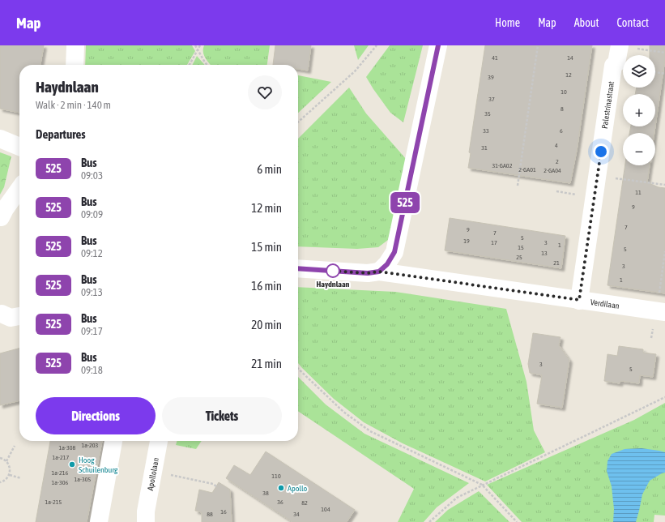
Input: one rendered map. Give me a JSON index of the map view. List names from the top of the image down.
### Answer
{
  "streets": {
    "street": ["Palestrinastraat", "Verdilaan", "Apollolaan"]
  },
  "crossings": [
    ["Palestrinastraat", "Verdilaan"]
  ],
  "places": ["Haydnlaan", "Hoog Schuilenburg", "Apollo"],
  "lines": ["bus line 525"],
  "house_numbers": [
    "41",
    "14",
    "12",
    "39",
    "10",
    "37",
    "8",
    "35",
    "33",
    "6",
    "4",
    "31",
    "2",
    "31-GA02",
    "2-GA01",
    "2-GA04",
    "11",
    "9",
    "7",
    "9",
    "7",
    "5",
    "19",
    "17",
    "3",
    "1",
    "15",
    "5",
    "13",
    "25",
    "21",
    "3",
    "1",
    "3",
    "5",
    "1a-203",
    "1a-308",
    "1a-217",
    "1a-216",
    "110",
    "1a-305",
    "1a-306",
    "38",
    "1a-215",
    "36",
    "82",
    "104",
    "16",
    "88",
    "34"
  ],
  "page": {
    "header": "Map",
    "nav": [
      "Home",
      "Map",
      "About",
      "Contact"
    ],
    "on_map": "525",
    "map_buttons": ["+", "−"],
    "heading": [
      ["Haydnlaan", "Walk · 2 min · 140 m"],
      "Departures"
    ],
    "list": [
      {
        "mark": "525",
        "name": "Bus",
        "note": "09:03",
        "value": "6 min"
      },
      {
        "mark": "525",
        "name": "Bus",
        "note": "09:09",
        "value": "12 min"
      },
      {
        "mark": "525",
        "name": "Bus",
        "note": "09:12",
        "value": "15 min"
      },
      {
        "mark": "525",
        "name": "Bus",
        "note": "09:13",
        "value": "16 min"
      },
      {
        "mark": "525",
        "name": "Bus",
        "note": "09:17",
        "value": "20 min"
      },
      {
        "mark": "525",
        "name": "Bus",
        "note": "09:18",
        "value": "21 min"
      }
    ],
    "buttons": ["Directions", "Tickets"]
  }
}
